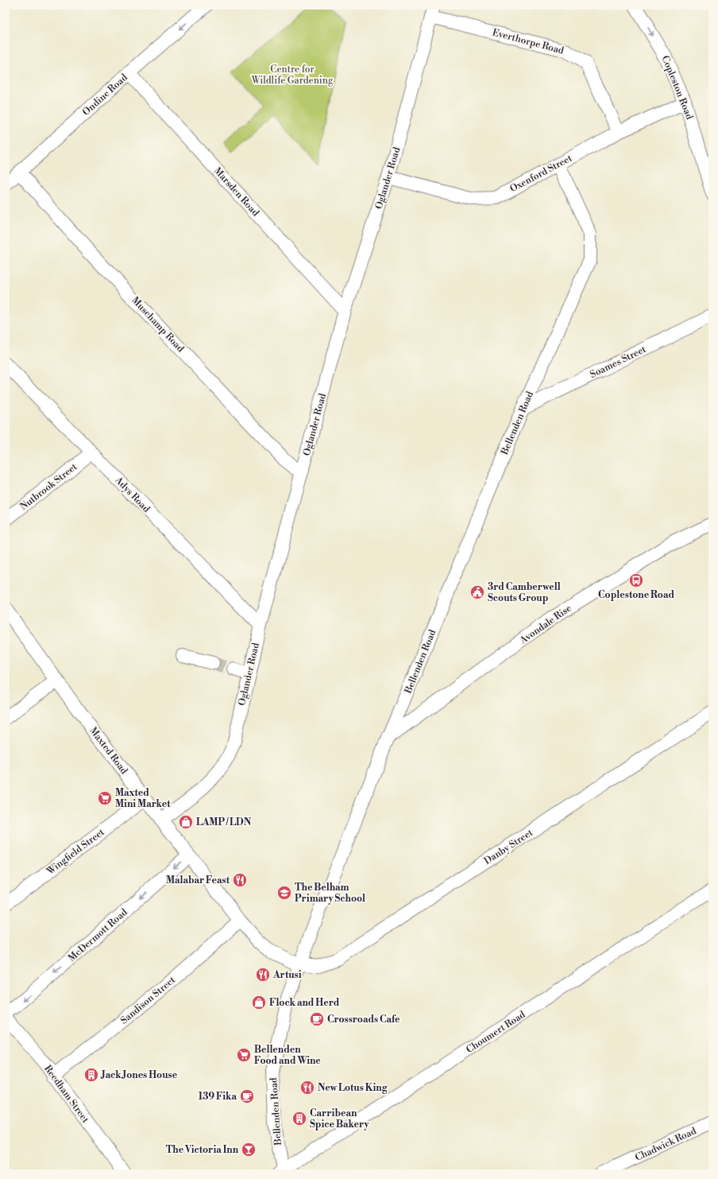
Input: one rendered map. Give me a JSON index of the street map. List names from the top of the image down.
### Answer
{
  "streets": {
    "street": [
      "Everthorpe Road",
      "Copleston Road",
      "Ondine Road",
      "Oxenford Street",
      "Oglander Road",
      "Marsden Road",
      "Muschamp Road",
      "Soames Street",
      "Bellenden Road",
      "Nutbrook Street",
      "Adys Road",
      "Avondale Rise",
      "Maxted Road",
      "Danby Street",
      "Wingfield Street",
      "McDermott Road",
      "Sandison Street",
      "Choumert Road",
      "Reedham Street",
      "Chadwick Road"
    ]
  },
  "crossings": [
    ["Everthorpe Road", "Oxenford Street"],
    ["Everthorpe Road", "Oglander Road"],
    ["Copleston Road", "Oxenford Street"],
    ["Ondine Road", "Marsden Road"],
    ["Ondine Road", "Muschamp Road"],
    ["Oxenford Street", "Oglander Road"],
    ["Oxenford Street", "Bellenden Road"],
    ["Oglander Road", "Marsden Road"],
    ["Oglander Road", "Muschamp Road"],
    ["Oglander Road", "Adys Road"],
    ["Oglander Road", "Maxted Road"],
    ["Soames Street", "Bellenden Road"],
    ["Bellenden Road", "Avondale Rise"],
    ["Bellenden Road", "Maxted Road"],
    ["Bellenden Road", "Danby Street"],
    ["Bellenden Road", "Choumert Road"],
    ["Nutbrook Street", "Adys Road"],
    ["Maxted Road", "Danby Street"],
    ["Maxted Road", "Wingfield Street"],
    ["Maxted Road", "McDermott Road"],
    ["Maxted Road", "Sandison Street"],
    ["Sandison Street", "Reedham Street"]
  ],
  "one_way": ["Copleston Road", "Ondine Road", "McDermott Road"],
  "parks": ["Centre for Wildlife Gardening"],
  "places": {
    "bus stop": ["Coplestone Road"],
    "public building": ["3rd Camberwell Scouts Group"],
    "supermarket": ["Maxted Mini Market", "Bellenden Food and Wine"],
    "shop": ["LAMP / LDN", "Flock and Herd"],
    "restaurant": ["Malabar Feast", "Artusi", "New Lotus King"],
    "school or university": ["The Belham Primary School"],
    "cafe": ["Crossroads Cafe", "139 Fika"],
    "building": ["Jack Jones House", "Carribean Spice Bakery"],
    "bar": ["The Victoria Inn"]
  }
}
